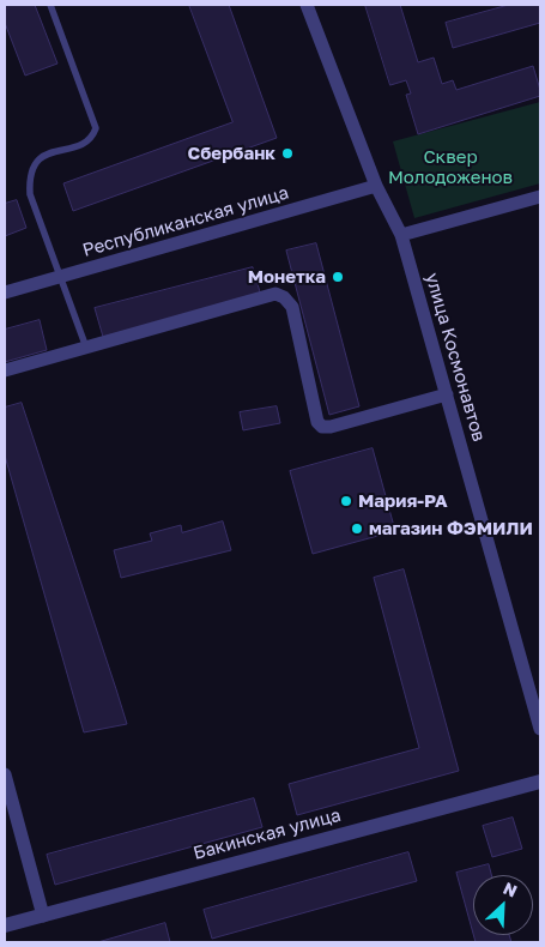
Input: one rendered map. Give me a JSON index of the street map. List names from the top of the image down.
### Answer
{
  "streets": {
    "street": ["Республиканская улица", "улица Космонавтов", "Бакинская улица"]
  },
  "crossings": [
    ["Республиканская улица", "улица Космонавтов"]
  ],
  "parks": ["Сквер Молодоженов"],
  "places": [
    "Сбербанк",
    "Монетка",
    "Мария-РА",
    "магазин ФЭМИЛИ"
  ],
  "north": "top right"
}
